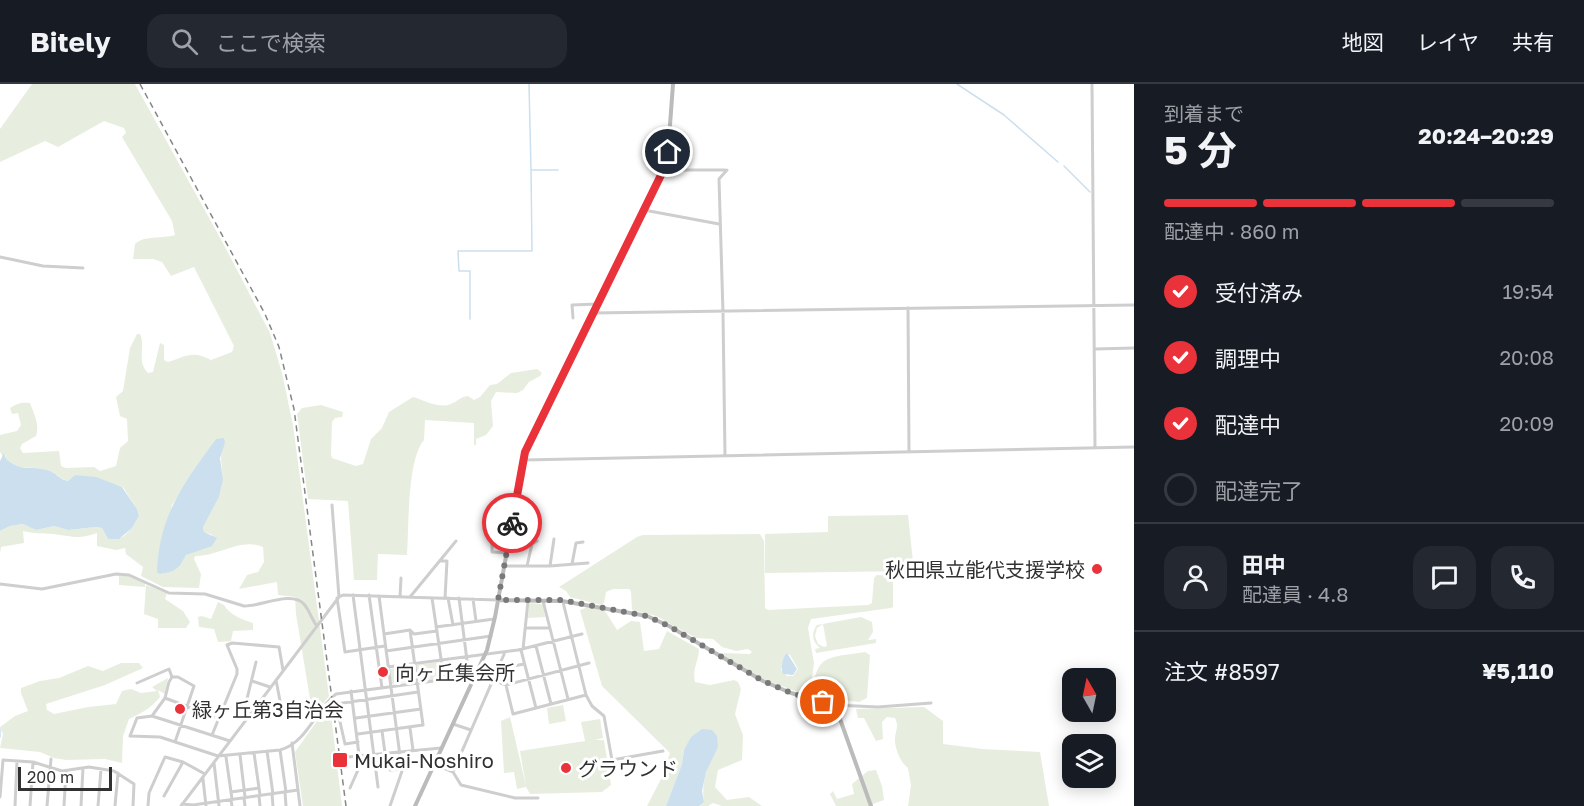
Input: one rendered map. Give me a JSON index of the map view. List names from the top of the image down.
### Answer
{
  "places": {
    "other": [
      "秋田県立能代支援学校",
      "向ヶ丘集会所",
      "緑ヶ丘第3自治会",
      "グラウンド"
    ],
    "transit": ["Mukai-Noshiro"]
  },
  "scale_bar": "200 m",
  "north": "top",
  "page": {
    "header": "Bitely",
    "search": "ここで検索",
    "nav": ["地図", "レイヤ", "共有"],
    "heading": ["5 分", "到着まで", "20:24–20:29"],
    "panel": [
      "田中",
      "配達員 · 4.8",
      "注文 #8597",
      "¥5,110"
    ],
    "bar": "配達中 · 860 m",
    "list": [
      ["受付済み", "19:54"],
      ["調理中", "20:08"],
      ["配達中", "20:09"],
      "配達完了"
    ],
    "scale": "200 m"
  }
}
